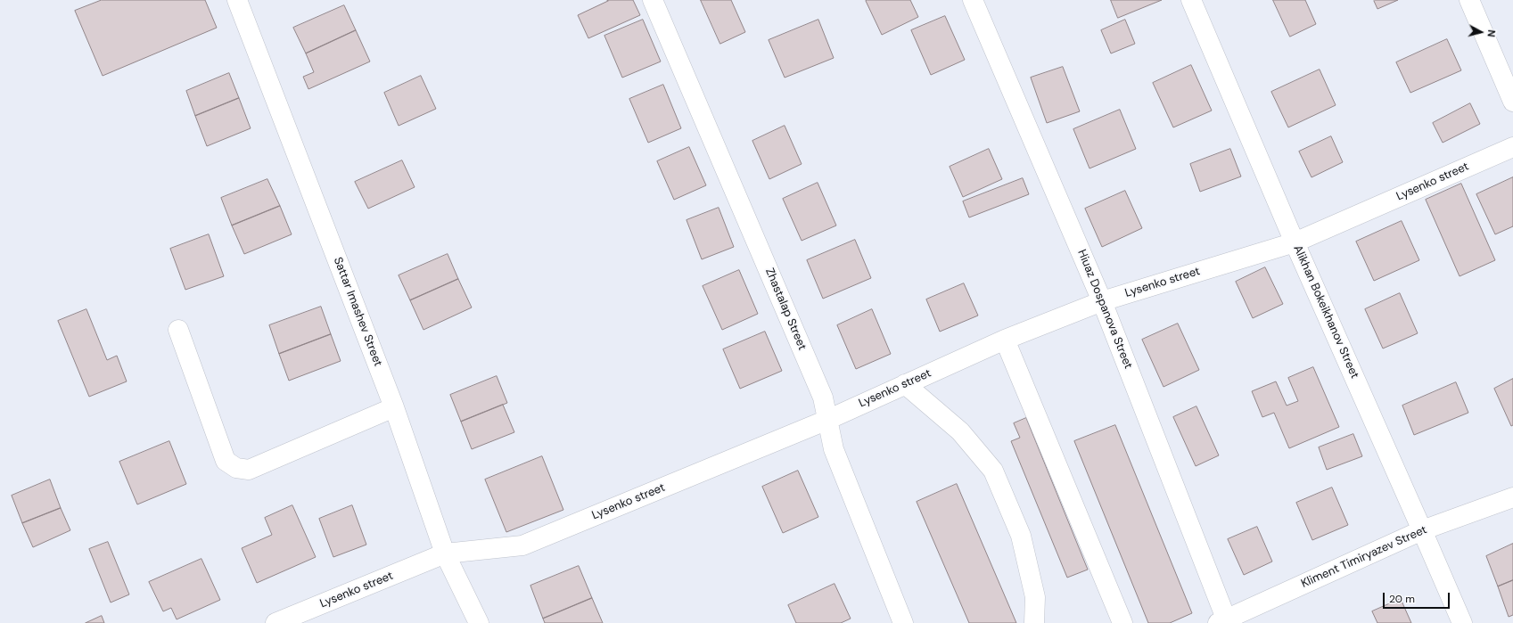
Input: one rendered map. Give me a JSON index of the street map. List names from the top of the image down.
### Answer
{
  "streets": {
    "street": [
      "Lysenko street",
      "Zhastalap Street",
      "Hiuaz Dospanova Street",
      "Sattar Imashev Street",
      "Alikhan Bokeikhanov Street",
      "Kliment Timiryazev Street"
    ]
  },
  "crossings": [
    ["Lysenko street", "Zhastalap Street"],
    ["Lysenko street", "Hiuaz Dospanova Street"],
    ["Lysenko street", "Sattar Imashev Street"],
    ["Lysenko street", "Alikhan Bokeikhanov Street"],
    ["Hiuaz Dospanova Street", "Kliment Timiryazev Street"],
    ["Alikhan Bokeikhanov Street", "Kliment Timiryazev Street"]
  ],
  "scale_bar": "20 m",
  "north": "right"
}
